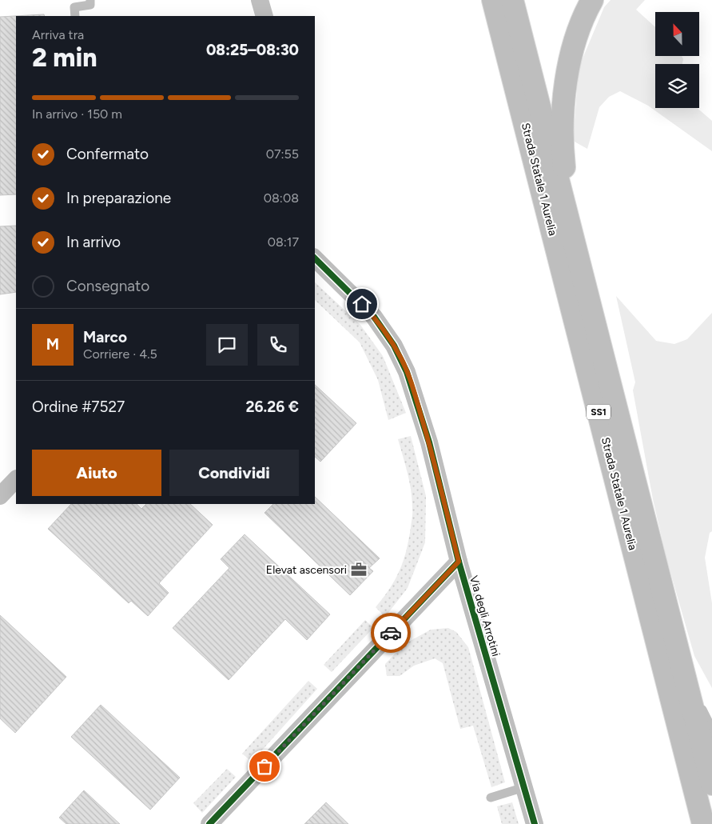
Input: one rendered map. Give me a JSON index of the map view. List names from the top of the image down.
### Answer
{
  "streets": {
    "highway": ["Strada Statale 1 Aurelia", "SS1"],
    "street": ["Via degli Arrotini"]
  },
  "places": {
    "office": ["Elevat ascensori"]
  },
  "north": "top",
  "page": {
    "heading": ["2 min", "Arriva tra", "08:25–08:30"],
    "panel": [
      "Marco",
      "Corriere · 4.5",
      "Ordine #7527",
      "26.26 €"
    ],
    "bar": "In arrivo · 150 m",
    "list": [
      ["Confermato", "07:55"],
      ["In preparazione", "08:08"],
      ["In arrivo", "08:17"],
      "Consegnato"
    ],
    "round": "M",
    "buttons": ["Aiuto", "Condividi"]
  }
}
